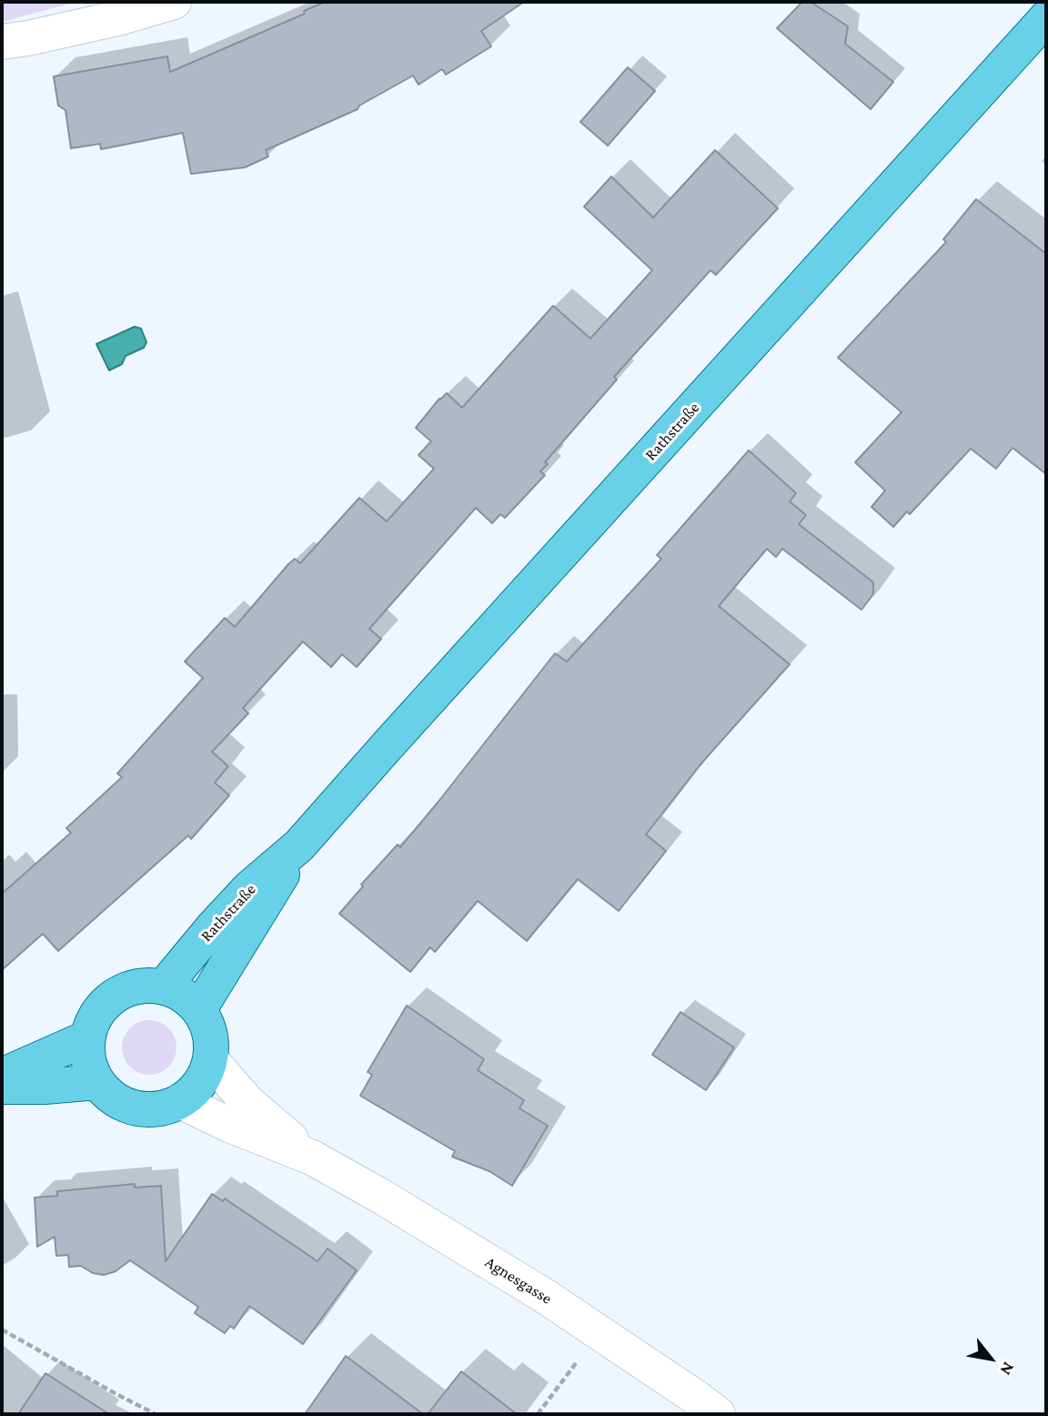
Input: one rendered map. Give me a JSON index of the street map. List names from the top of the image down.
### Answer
{
  "streets": {
    "main road": ["Rathstraße"],
    "street": ["Agnesgasse"]
  },
  "crossings": [
    ["Rathstraße", "Agnesgasse"]
  ],
  "north": "bottom right"
}
